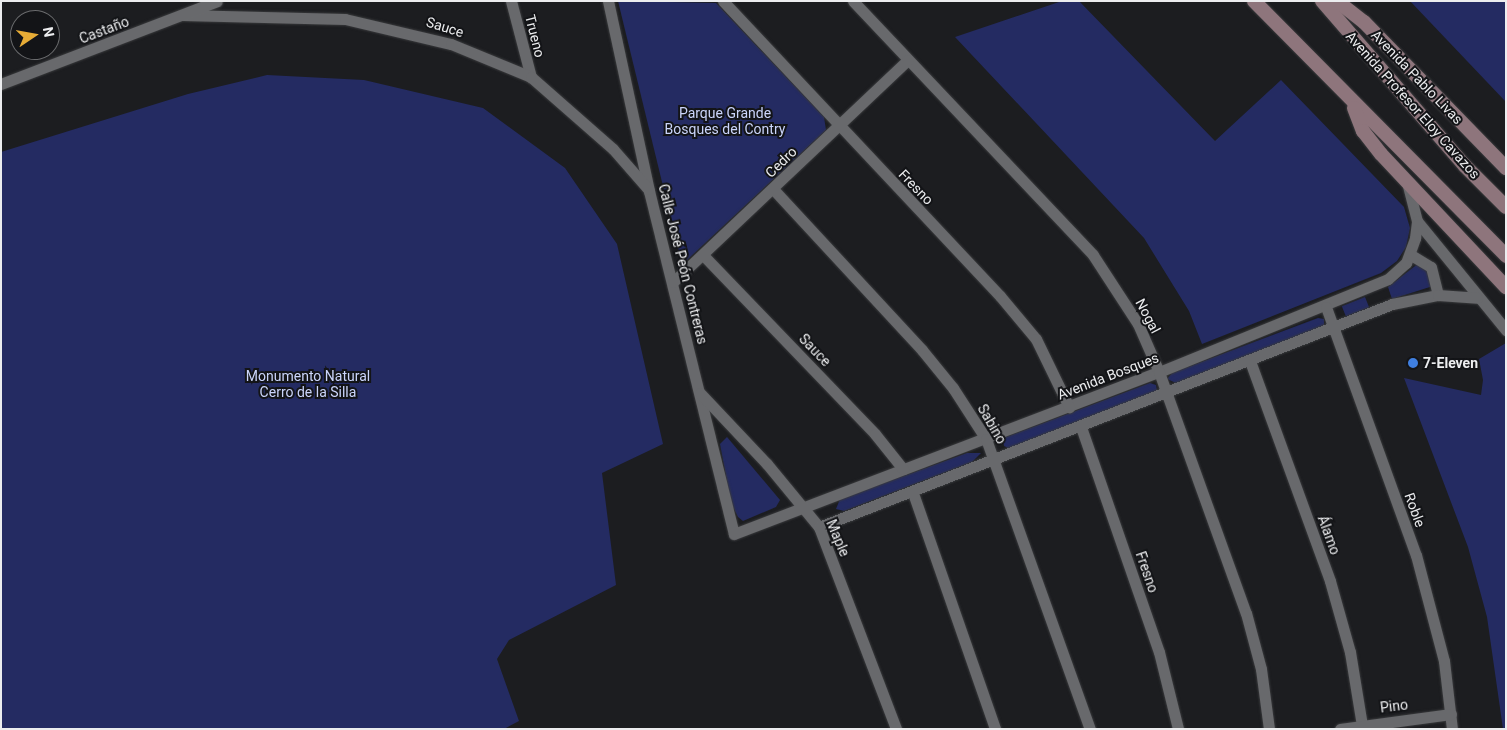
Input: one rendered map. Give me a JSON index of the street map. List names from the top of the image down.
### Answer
{
  "streets": {
    "main road": ["Avenida Pablo Livas", "Avenida Profesor Eloy Cavazos"],
    "street": [
      "Sauce",
      "Castaño",
      "Trueno",
      "Cedro",
      "Fresno",
      "Calle José Peón Contreras",
      "Nogal",
      "Avenida Bosques",
      "Sabino",
      "Roble",
      "Álamo",
      "Maple",
      "Pino"
    ]
  },
  "crossings": [
    ["Sauce", "Castaño"],
    ["Sauce", "Trueno"],
    ["Sauce", "Cedro"],
    ["Sauce", "Calle José Peón Contreras"],
    ["Sauce", "Avenida Bosques"],
    ["Cedro", "Fresno"],
    ["Cedro", "Calle José Peón Contreras"],
    ["Cedro", "Nogal"],
    ["Cedro", "Sabino"],
    ["Fresno", "Avenida Bosques"],
    ["Calle José Peón Contreras", "Avenida Bosques"],
    ["Calle José Peón Contreras", "Maple"],
    ["Nogal", "Avenida Bosques"],
    ["Avenida Bosques", "Sabino"],
    ["Avenida Bosques", "Roble"],
    ["Avenida Bosques", "Maple"],
    ["Roble", "Pino"],
    ["Álamo", "Pino"]
  ],
  "parks": ["Parque Grande Bosques del Contry", "Monumento Natural Cerro de la Silla"],
  "places": ["7-Eleven"],
  "north": "right"
}
